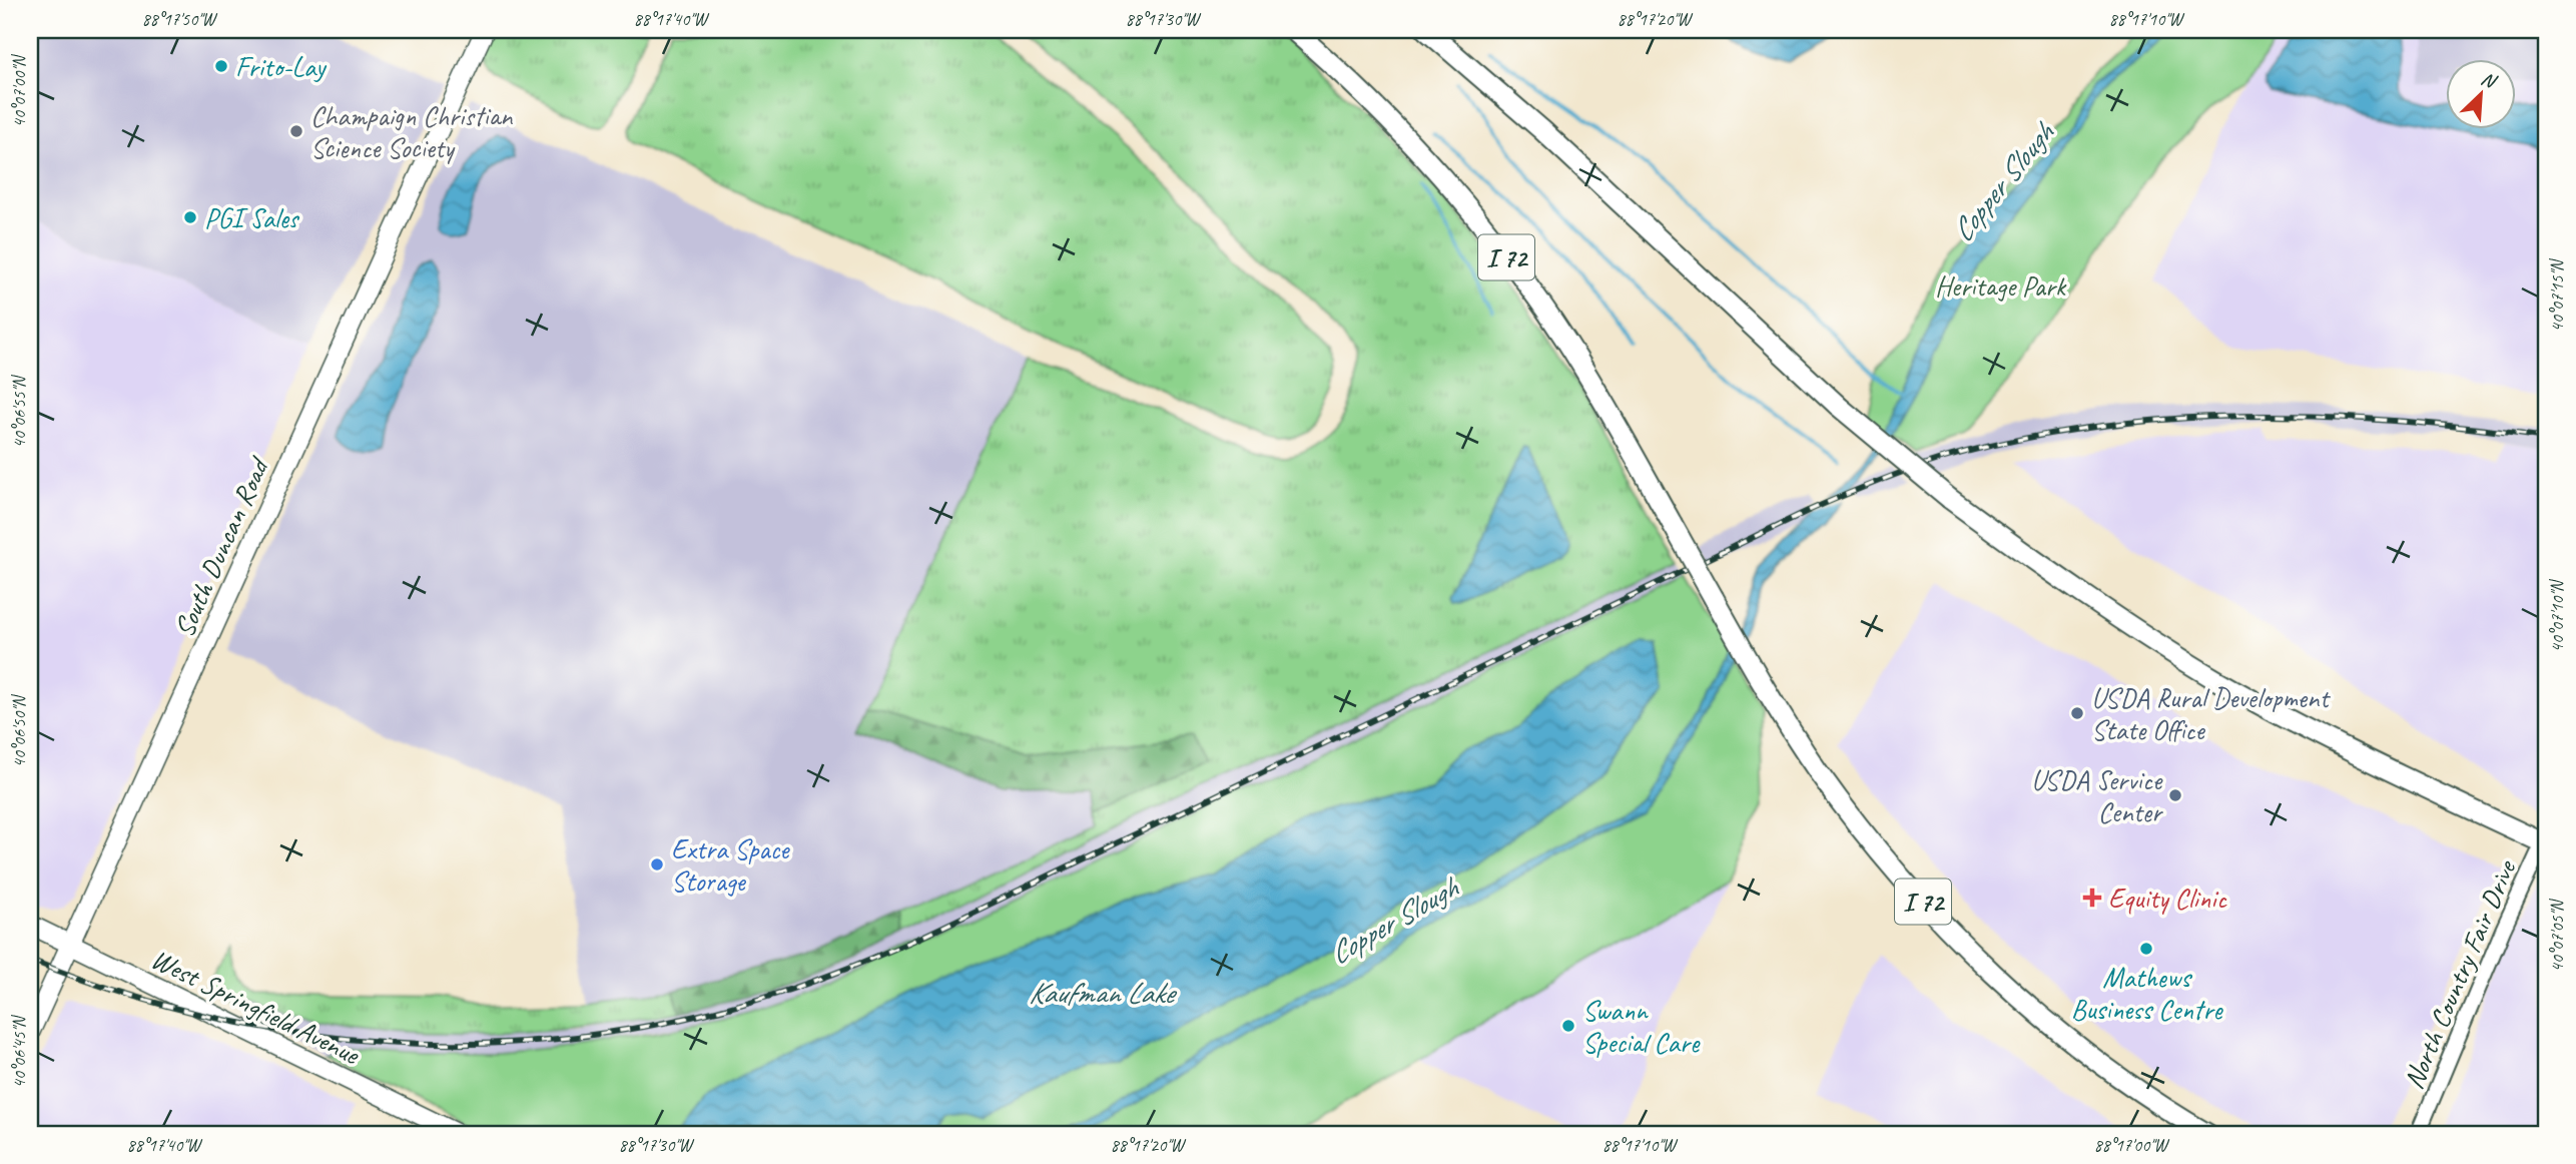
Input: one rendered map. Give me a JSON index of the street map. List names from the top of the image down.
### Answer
{
  "streets": {
    "highway": ["I 72"],
    "main road": ["South Duncan Road", "West Springfield Avenue"],
    "street": ["North Country Fair Drive"]
  },
  "crossings": [
    ["South Duncan Road", "West Springfield Avenue"]
  ],
  "water": ["Copper Slough", "Kaufman Lake"],
  "parks": ["Heritage Park"],
  "places": {
    "other": [
      "Frito-Lay",
      "Champaign Christian Science Society",
      "PGI Sales",
      "USDA Rural Development State Office",
      "USDA Service Center",
      "Extra Space Storage",
      "Mathews Business Centre",
      "Swann Special Care"
    ],
    "health": ["Equity Clinic"]
  },
  "north": "top right",
  "coordinates": [
    "88°17'50\"W",
    "88°17'40\"W",
    "88°17'30\"W",
    "88°17'20\"W",
    "88°17'10\"W",
    "40°07'00\"N",
    "40°07'15\"N",
    "40°06'55\"N",
    "40°07'10\"N",
    "40°06'50\"N",
    "40°07'05\"N",
    "40°06'45\"N",
    "88°17'00\"W"
  ]
}
